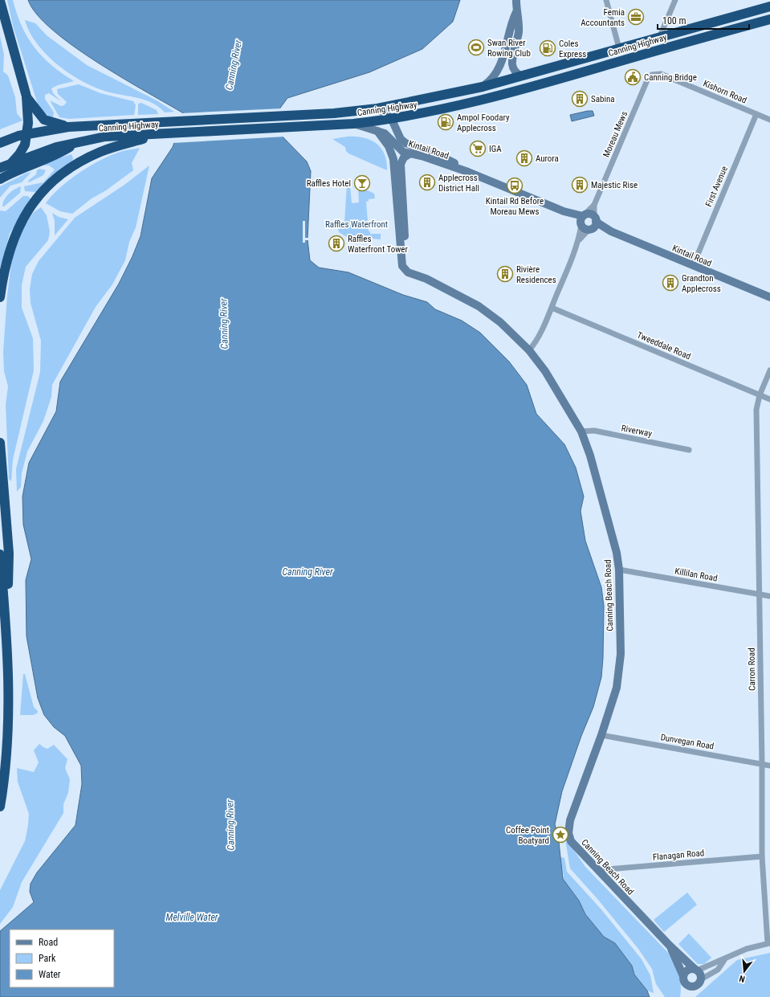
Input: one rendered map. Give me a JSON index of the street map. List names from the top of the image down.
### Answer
{
  "streets": {
    "highway": ["Canning Highway"],
    "street": [
      "Kishorn Road",
      "Moreau Mews",
      "Kintail Road",
      "First Avenue",
      "Tweeddale Road",
      "Riverway",
      "Killilan Road",
      "Canning Beach Road",
      "Carron Road",
      "Dunvegan Road",
      "Flanagan Road"
    ]
  },
  "crossings": [
    ["Canning Highway", "Kintail Road"],
    ["Kishorn Road", "Moreau Mews"],
    ["Kishorn Road", "First Avenue"],
    ["Moreau Mews", "Kintail Road"],
    ["Kintail Road", "First Avenue"],
    ["Kintail Road", "Canning Beach Road"],
    ["Tweeddale Road", "Carron Road"],
    ["Riverway", "Canning Beach Road"],
    ["Killilan Road", "Canning Beach Road"],
    ["Killilan Road", "Carron Road"],
    ["Canning Beach Road", "Dunvegan Road"],
    ["Canning Beach Road", "Flanagan Road"],
    ["Carron Road", "Dunvegan Road"],
    ["Carron Road", "Flanagan Road"]
  ],
  "water": ["Canning River", "Melville Water"],
  "parks": ["Raffles Waterfront"],
  "places": {
    "office": ["Femia Accountants"],
    "sports": ["Swan River Rowing Club"],
    "fuel station": ["Coles Express", "Ampol Foodary Applecross"],
    "public building": ["Canning Bridge"],
    "building": [
      "Sabina",
      "Aurora",
      "Applecross District Hall",
      "Majestic Rise",
      "Raffles Waterfront Tower",
      "Rivière Residences",
      "Grandton Applecross"
    ],
    "supermarket": ["IGA"],
    "bar": ["Raffles Hotel"],
    "bus stop": ["Kintail Rd Before Moreau Mews"],
    "place": ["Coffee Point Boatyard"]
  },
  "legend": ["Road", "Park", "Water"],
  "scale_bar": "100 m",
  "north": "bottom"
}
